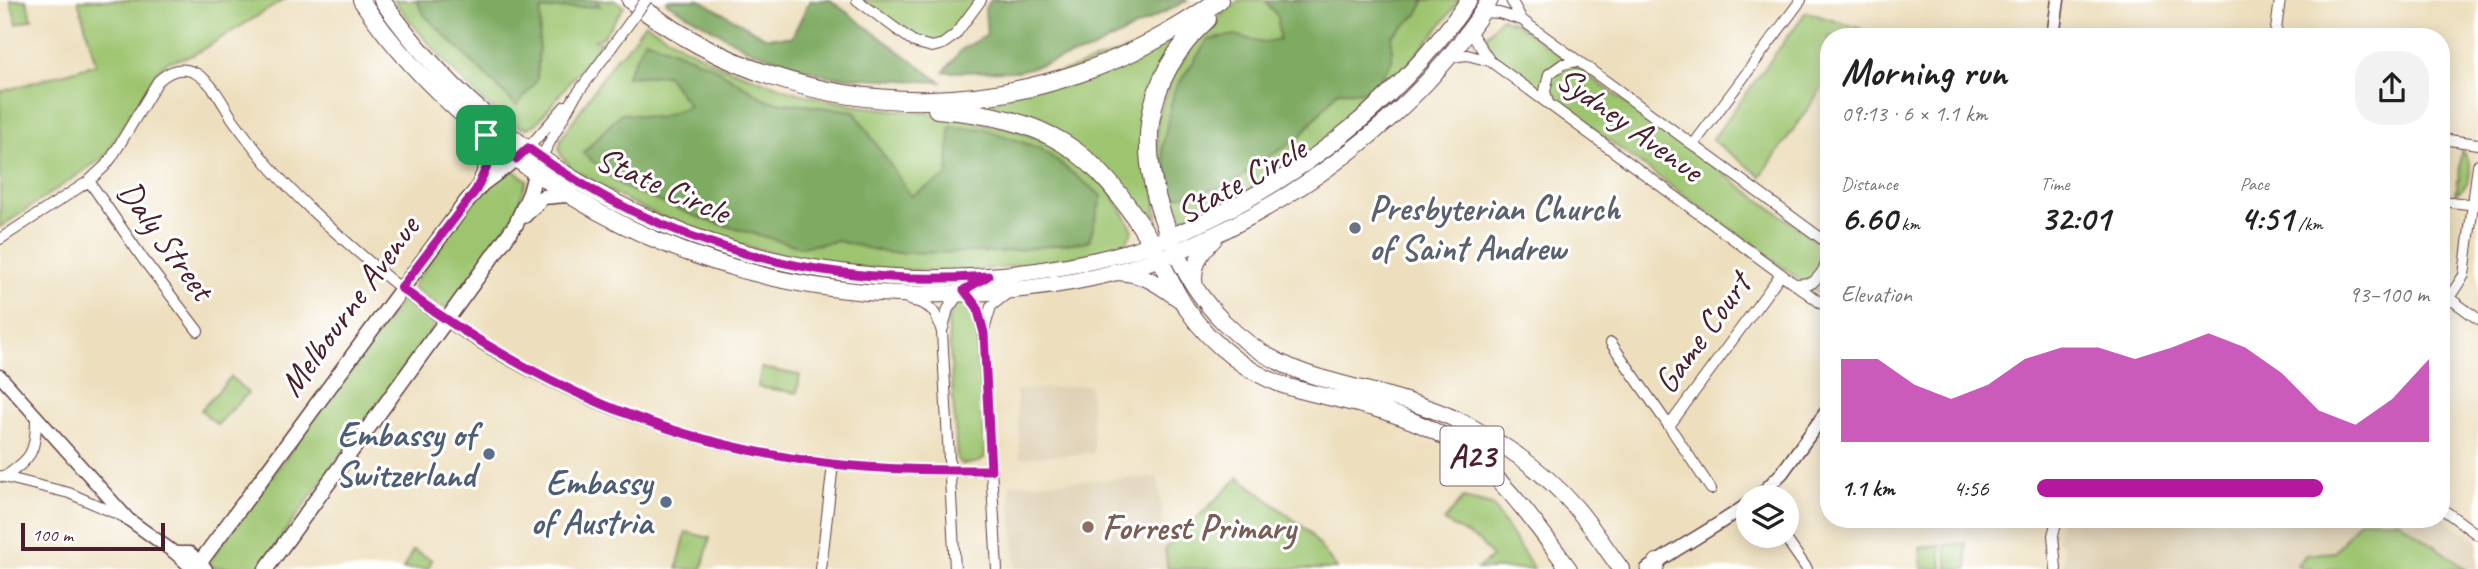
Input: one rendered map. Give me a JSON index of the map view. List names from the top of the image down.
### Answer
{
  "streets": {
    "highway": ["A23"],
    "main road": ["Sydney Avenue", "State Circle", "Melbourne Avenue"],
    "street": ["Daly Street", "Game Court"]
  },
  "crossings": [
    ["Sydney Avenue", "State Circle"],
    ["Sydney Avenue", "Game Court"],
    ["State Circle", "Melbourne Avenue"],
    ["State Circle", "A23"]
  ],
  "places": [
    "Presbyterian Church of Saint Andrew",
    "Embassy of Switzerland",
    "Embassy of Austria",
    "Forrest Primary"
  ],
  "scale_bar": "100 m",
  "page": {
    "heading": ["Morning run", "09:13 · 6 × 1.1 km"],
    "stats": [
      ["Distance", "6.60 km"],
      ["Time", "32:01"],
      ["Pace", "4:51 /km"]
    ],
    "chart": ["Elevation", "93–100 m"],
    "list": [
      {
        "name": "1.1 km",
        "note": "4:56"
      }
    ],
    "scale": "100 m"
  }
}
